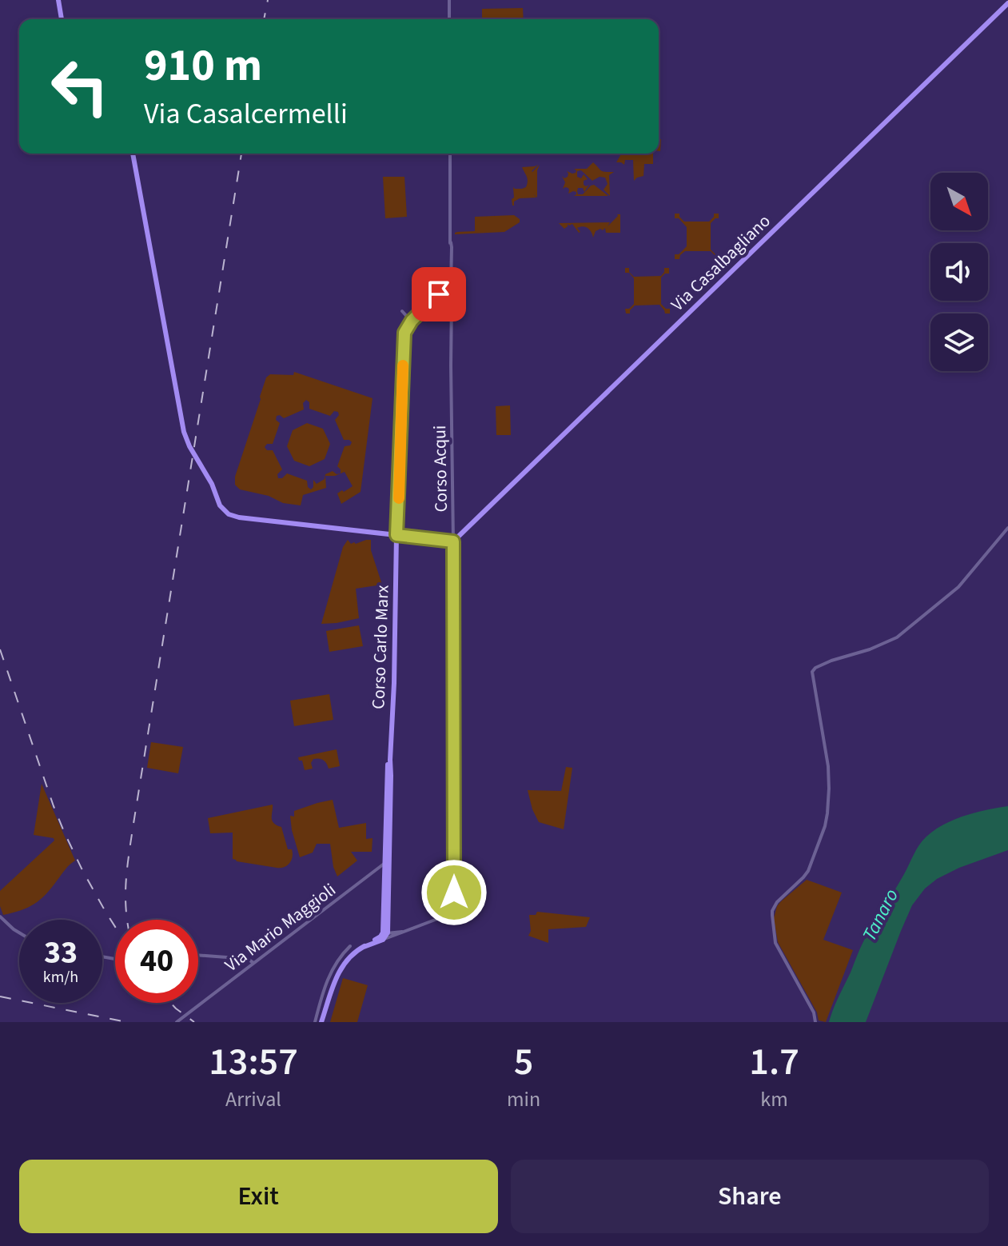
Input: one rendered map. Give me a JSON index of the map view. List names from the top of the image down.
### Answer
{
  "streets": {
    "main road": ["Via Casalbagliano", "Corso Carlo Marx"],
    "street": ["Corso Acqui", "Via Mario Maggioli"]
  },
  "crossings": [
    ["Via Casalbagliano", "Corso Acqui"],
    ["Corso Carlo Marx", "Via Mario Maggioli"]
  ],
  "water": ["Tanaro"],
  "north": "bottom right",
  "page": {
    "turn": ["910 m", "Via Casalcermelli"],
    "speed": "33 km/h",
    "limit": "40",
    "eta": [
      "13:57",
      "Arrival",
      "5",
      "min",
      "1.7",
      "km"
    ],
    "buttons": ["Exit", "Share"]
  }
}
